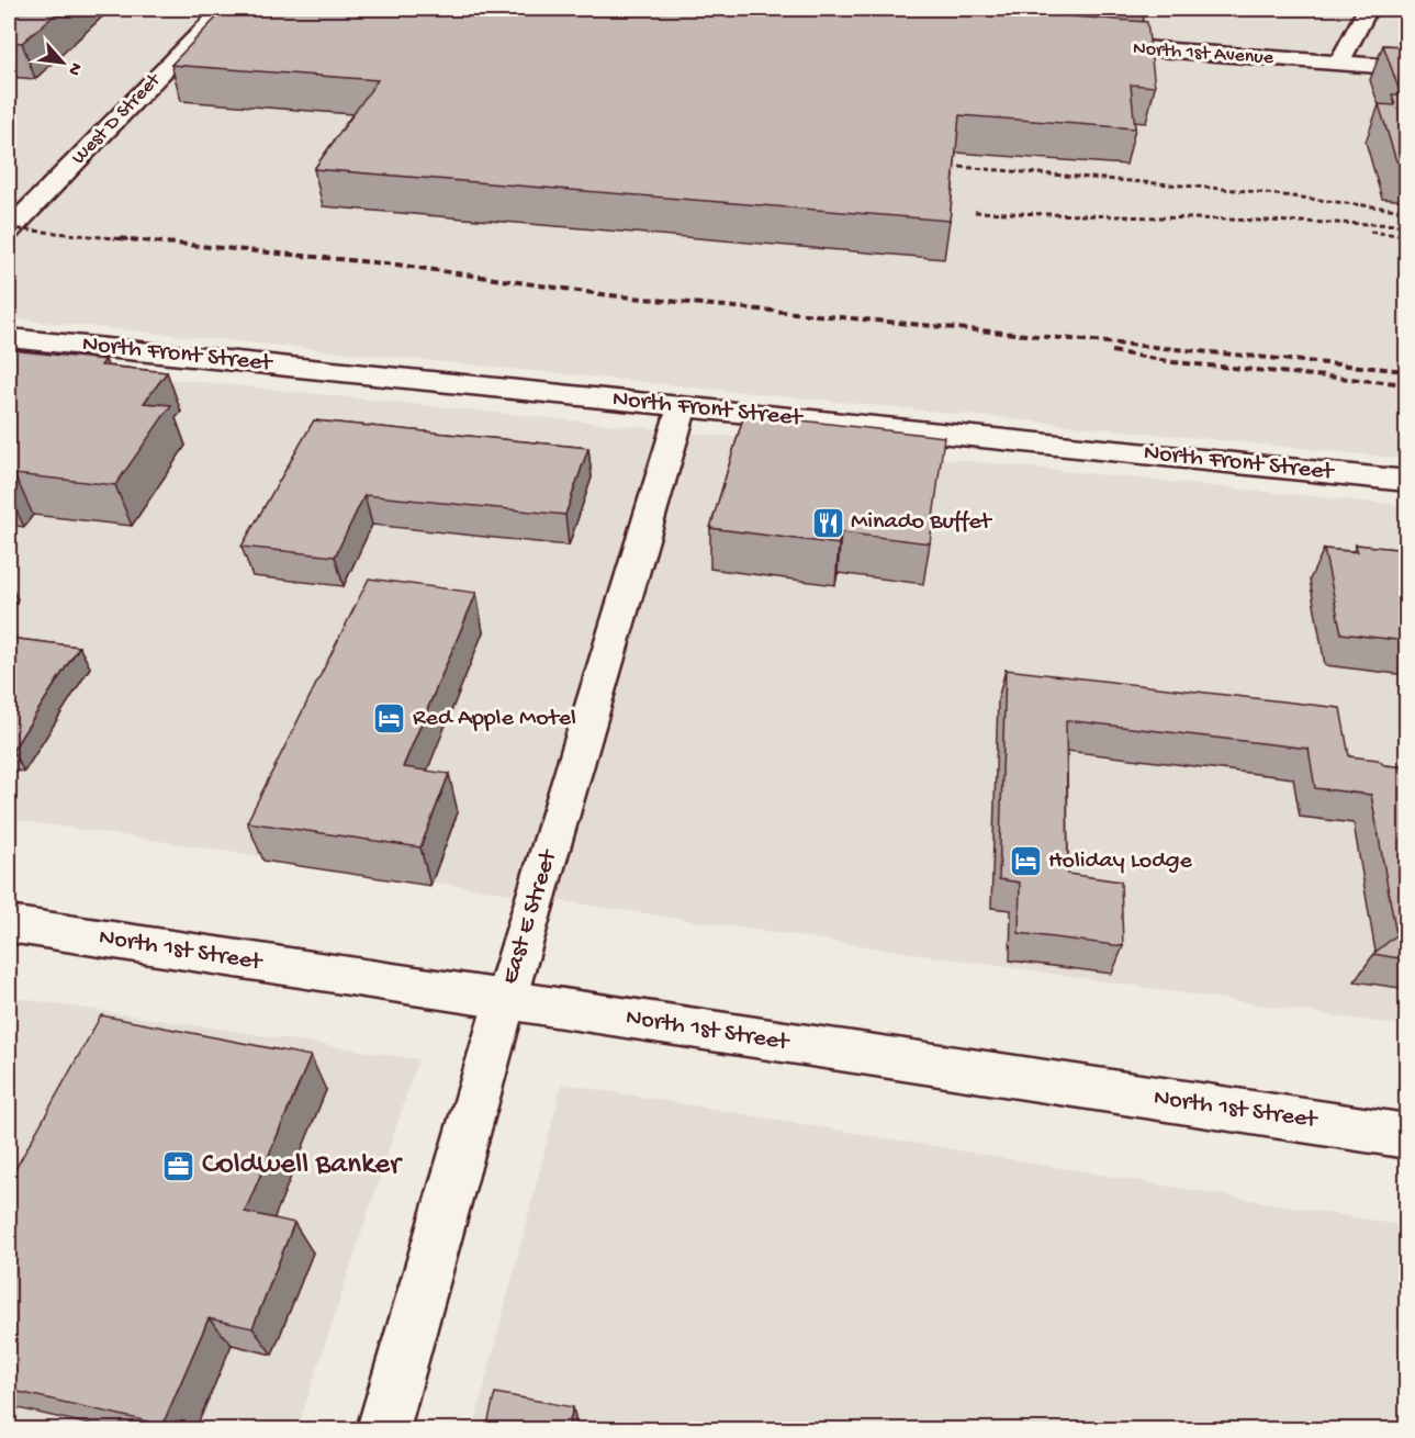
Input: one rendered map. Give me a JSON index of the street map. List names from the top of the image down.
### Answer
{
  "streets": {
    "street": [
      "North 1st Avenue",
      "West D Street",
      "North Front Street",
      "East E Street",
      "North 1st Street"
    ]
  },
  "crossings": [
    ["North Front Street", "East E Street"],
    ["East E Street", "North 1st Street"]
  ],
  "places": {
    "restaurant": ["Minado Buffet"],
    "hotel": ["Red Apple Motel", "Holiday Lodge"],
    "office": ["Coldwell Banker"]
  },
  "north": "bottom right"
}
